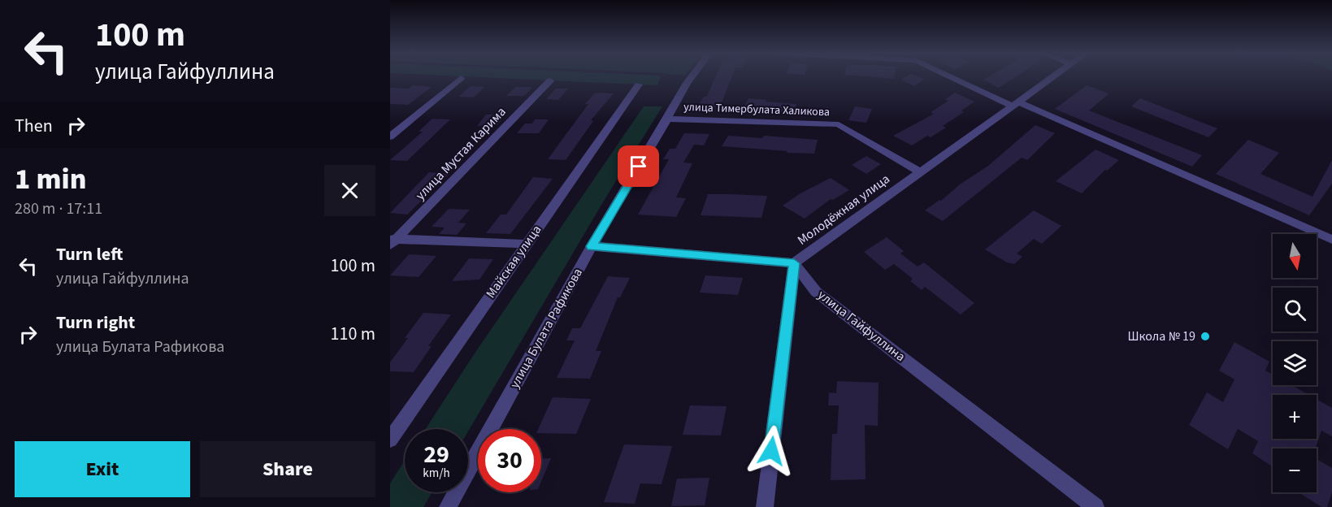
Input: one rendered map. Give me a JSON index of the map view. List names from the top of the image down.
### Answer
{
  "streets": {
    "street": [
      "улица Тимербулата Халикова",
      "улица Мустая Карима",
      "Молодёжная улица",
      "Майская улица",
      "улица Гайфуллина",
      "улица Булата Рафикова"
    ]
  },
  "crossings": [
    ["улица Тимербулата Халикова", "Молодёжная улица"],
    ["улица Тимербулата Халикова", "улица Булата Рафикова"],
    ["Молодёжная улица", "улица Гайфуллина"]
  ],
  "places": ["Школа № 19"],
  "north": "bottom",
  "page": {
    "turn": ["100 m", "улица Гайфуллина"],
    "then": "Then",
    "heading": ["1 min", "280 m · 17:11"],
    "list": [
      {
        "name": "Turn left",
        "note": "улица Гайфуллина",
        "value": "100 m"
      },
      {
        "name": "Turn right",
        "note": "улица Булата Рафикова",
        "value": "110 m"
      }
    ],
    "map_buttons": ["+", "−"],
    "speed": "29 km/h",
    "limit": "30",
    "buttons": ["Exit", "Share"]
  }
}
